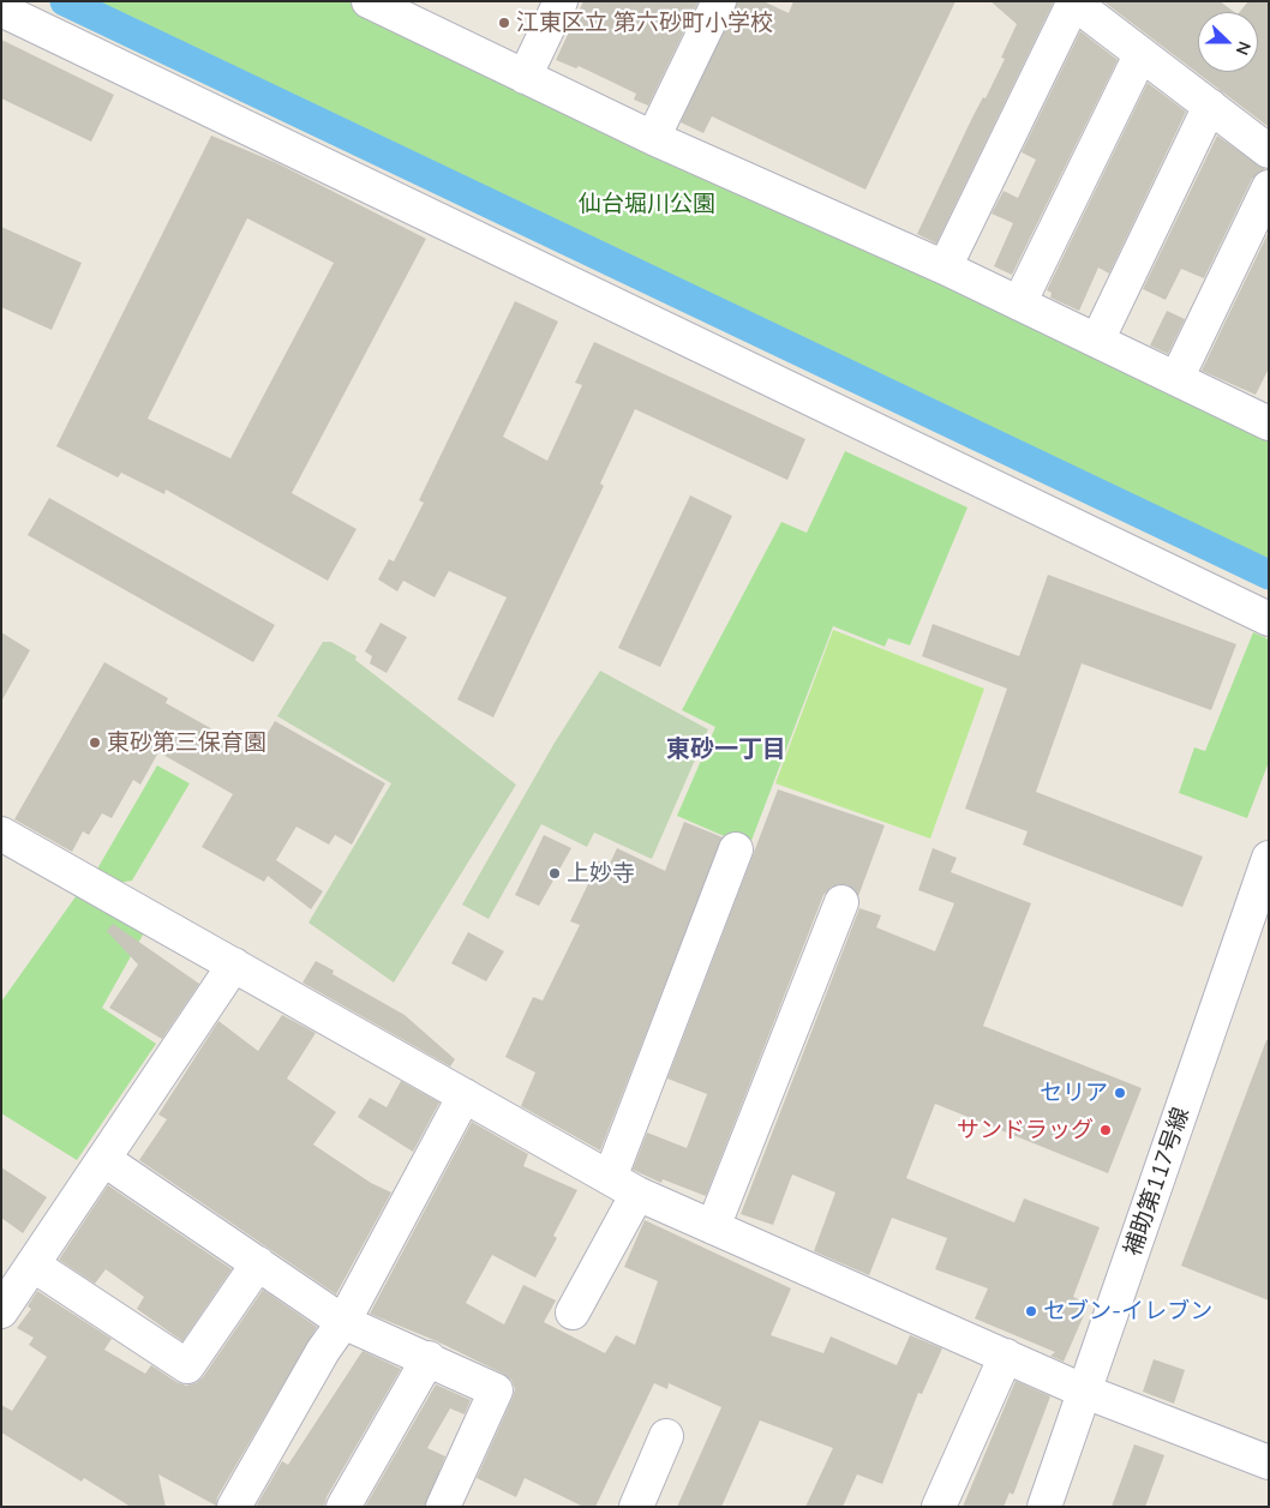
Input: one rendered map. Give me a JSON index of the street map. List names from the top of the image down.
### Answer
{
  "streets": {
    "street": ["補助第117号線"]
  },
  "districts": ["東砂一丁目"],
  "parks": ["仙台堀川公園"],
  "places": [
    "江東区立 第六砂町小学校",
    "東砂第三保育園",
    "上妙寺",
    "セリア",
    "サンドラッグ",
    "セブン-イレブン"
  ],
  "north": "right"
}
